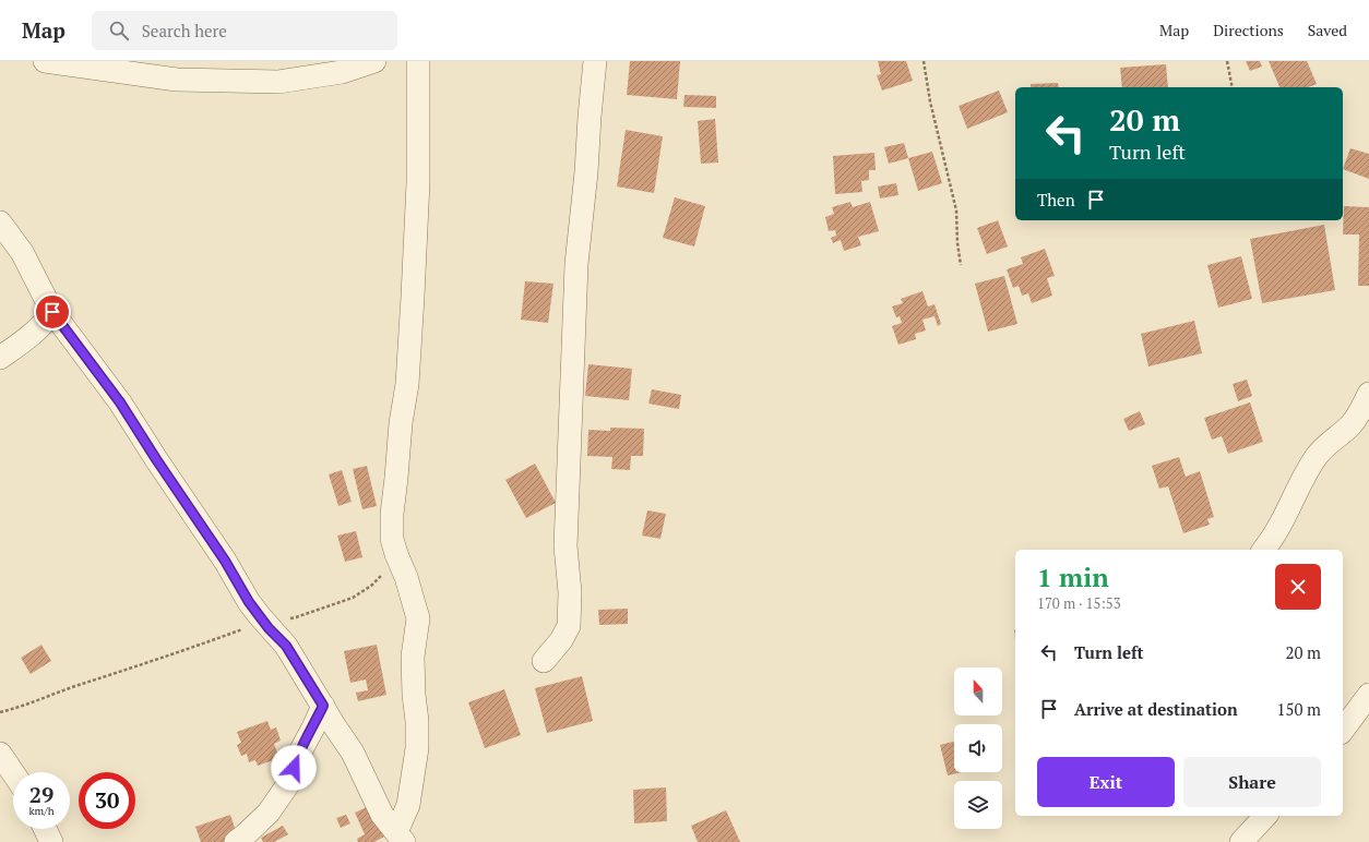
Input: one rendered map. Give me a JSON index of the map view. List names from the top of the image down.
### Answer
{
  "north": "top",
  "page": {
    "header": "Map",
    "search": "Search here",
    "nav": ["Map", "Directions", "Saved"],
    "turn": ["20 m", "Turn left"],
    "then": "Then",
    "heading": ["1 min", "170 m · 15:53"],
    "list": [
      {
        "name": "Turn left",
        "value": "20 m"
      },
      {
        "name": "Arrive at destination",
        "value": "150 m"
      }
    ],
    "buttons": ["Exit", "Share"],
    "speed": "29 km/h",
    "limit": "30"
  }
}
